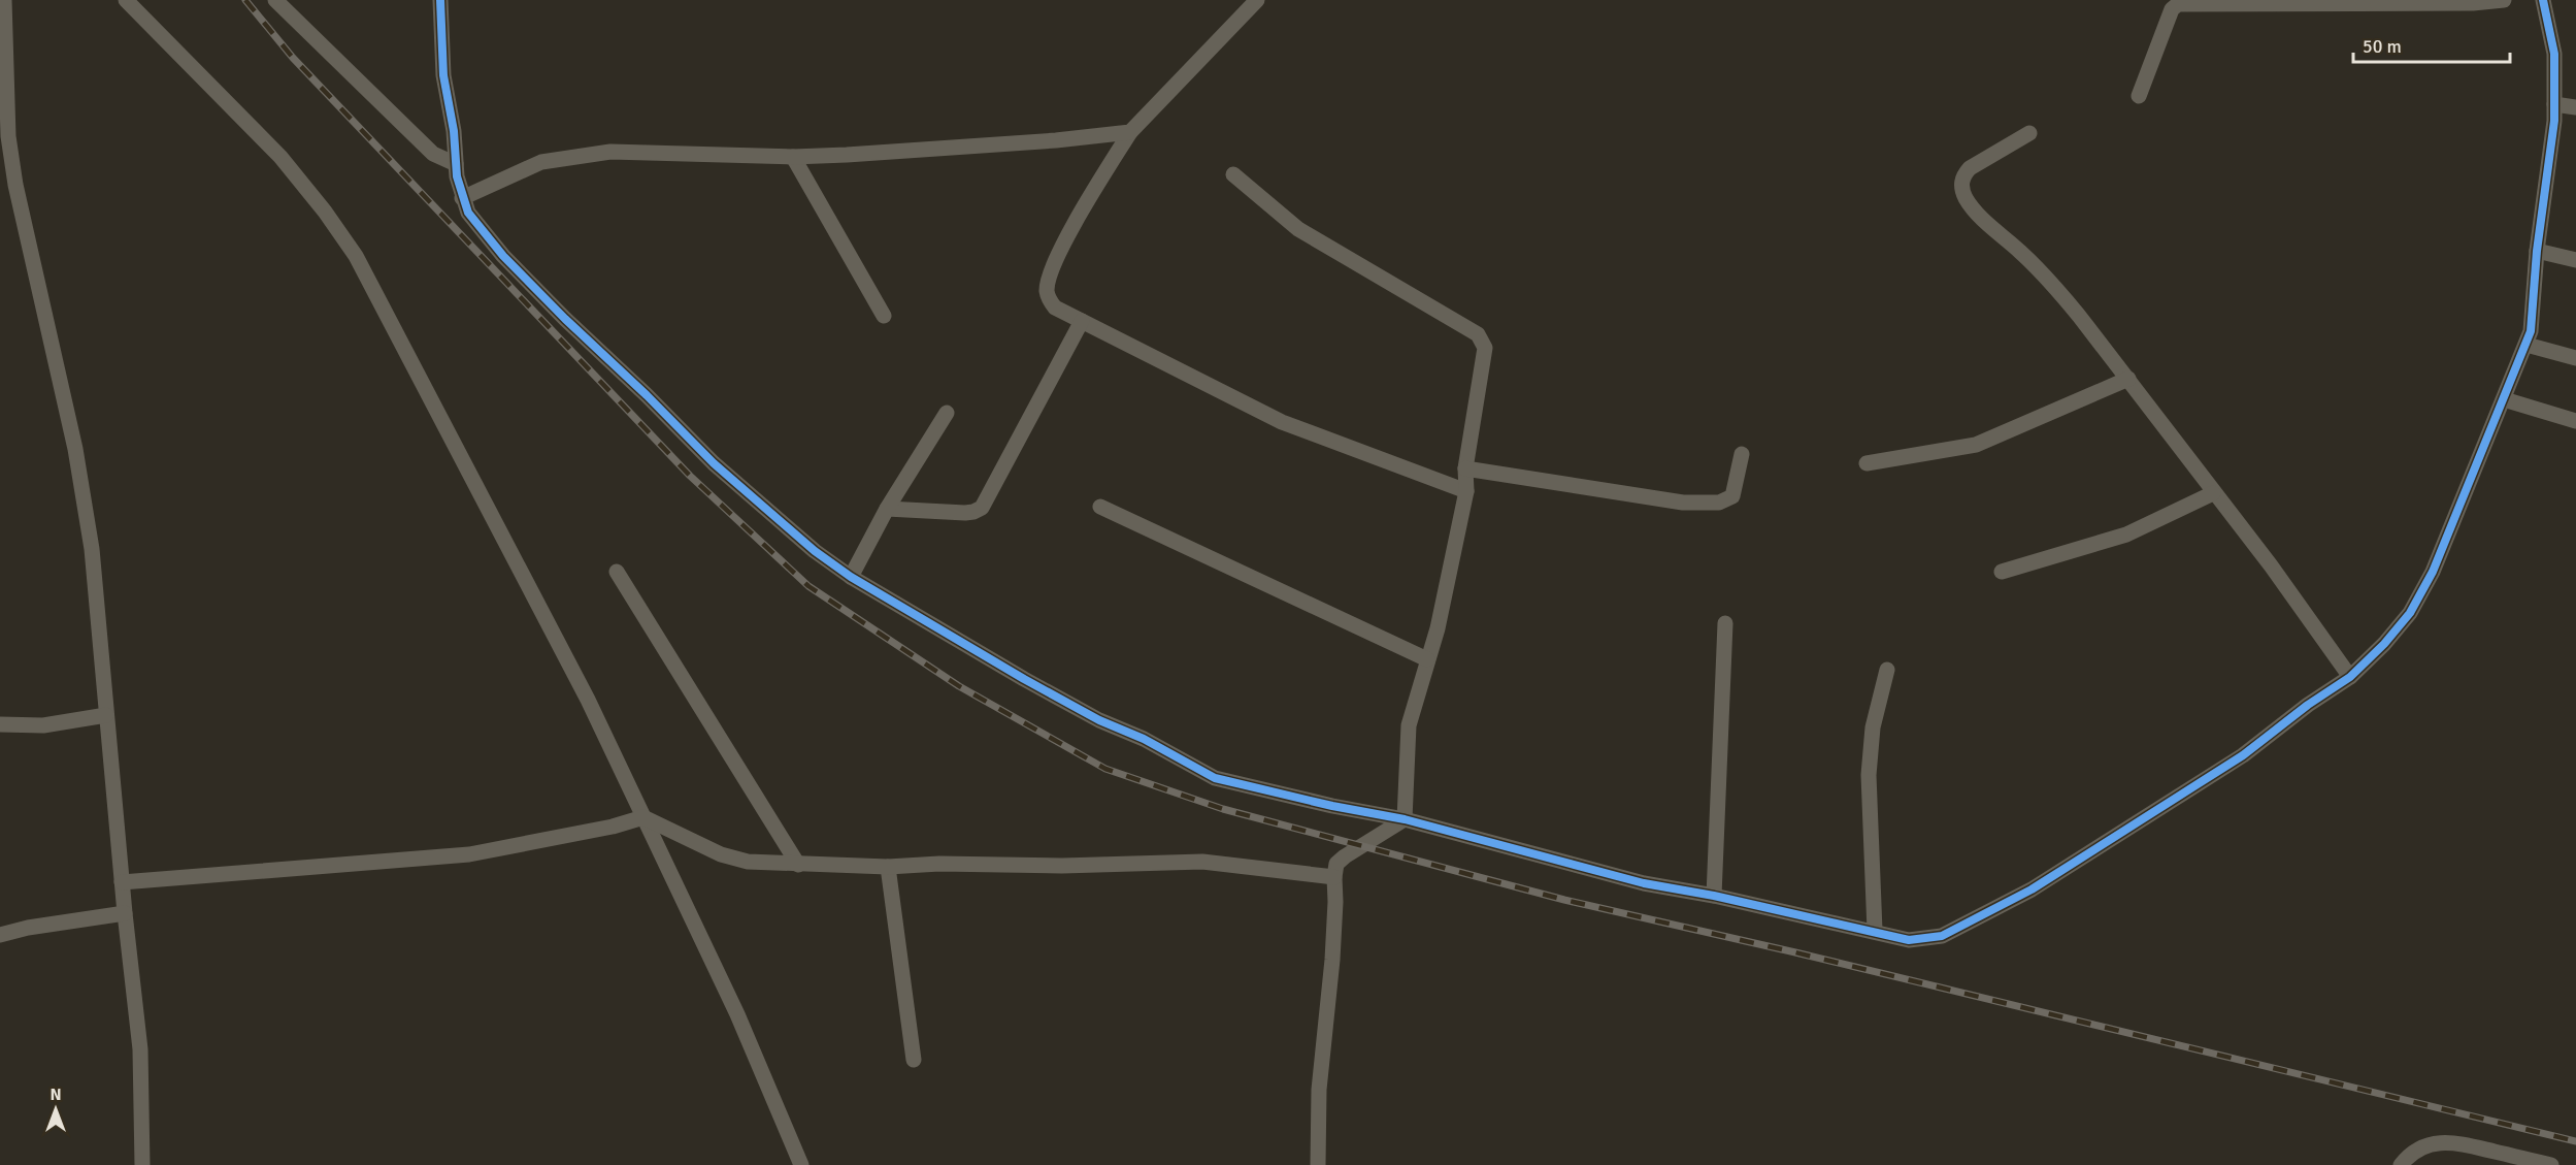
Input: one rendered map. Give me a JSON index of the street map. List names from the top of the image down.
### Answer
{
  "scale_bar": "50 m",
  "north": "top"
}
